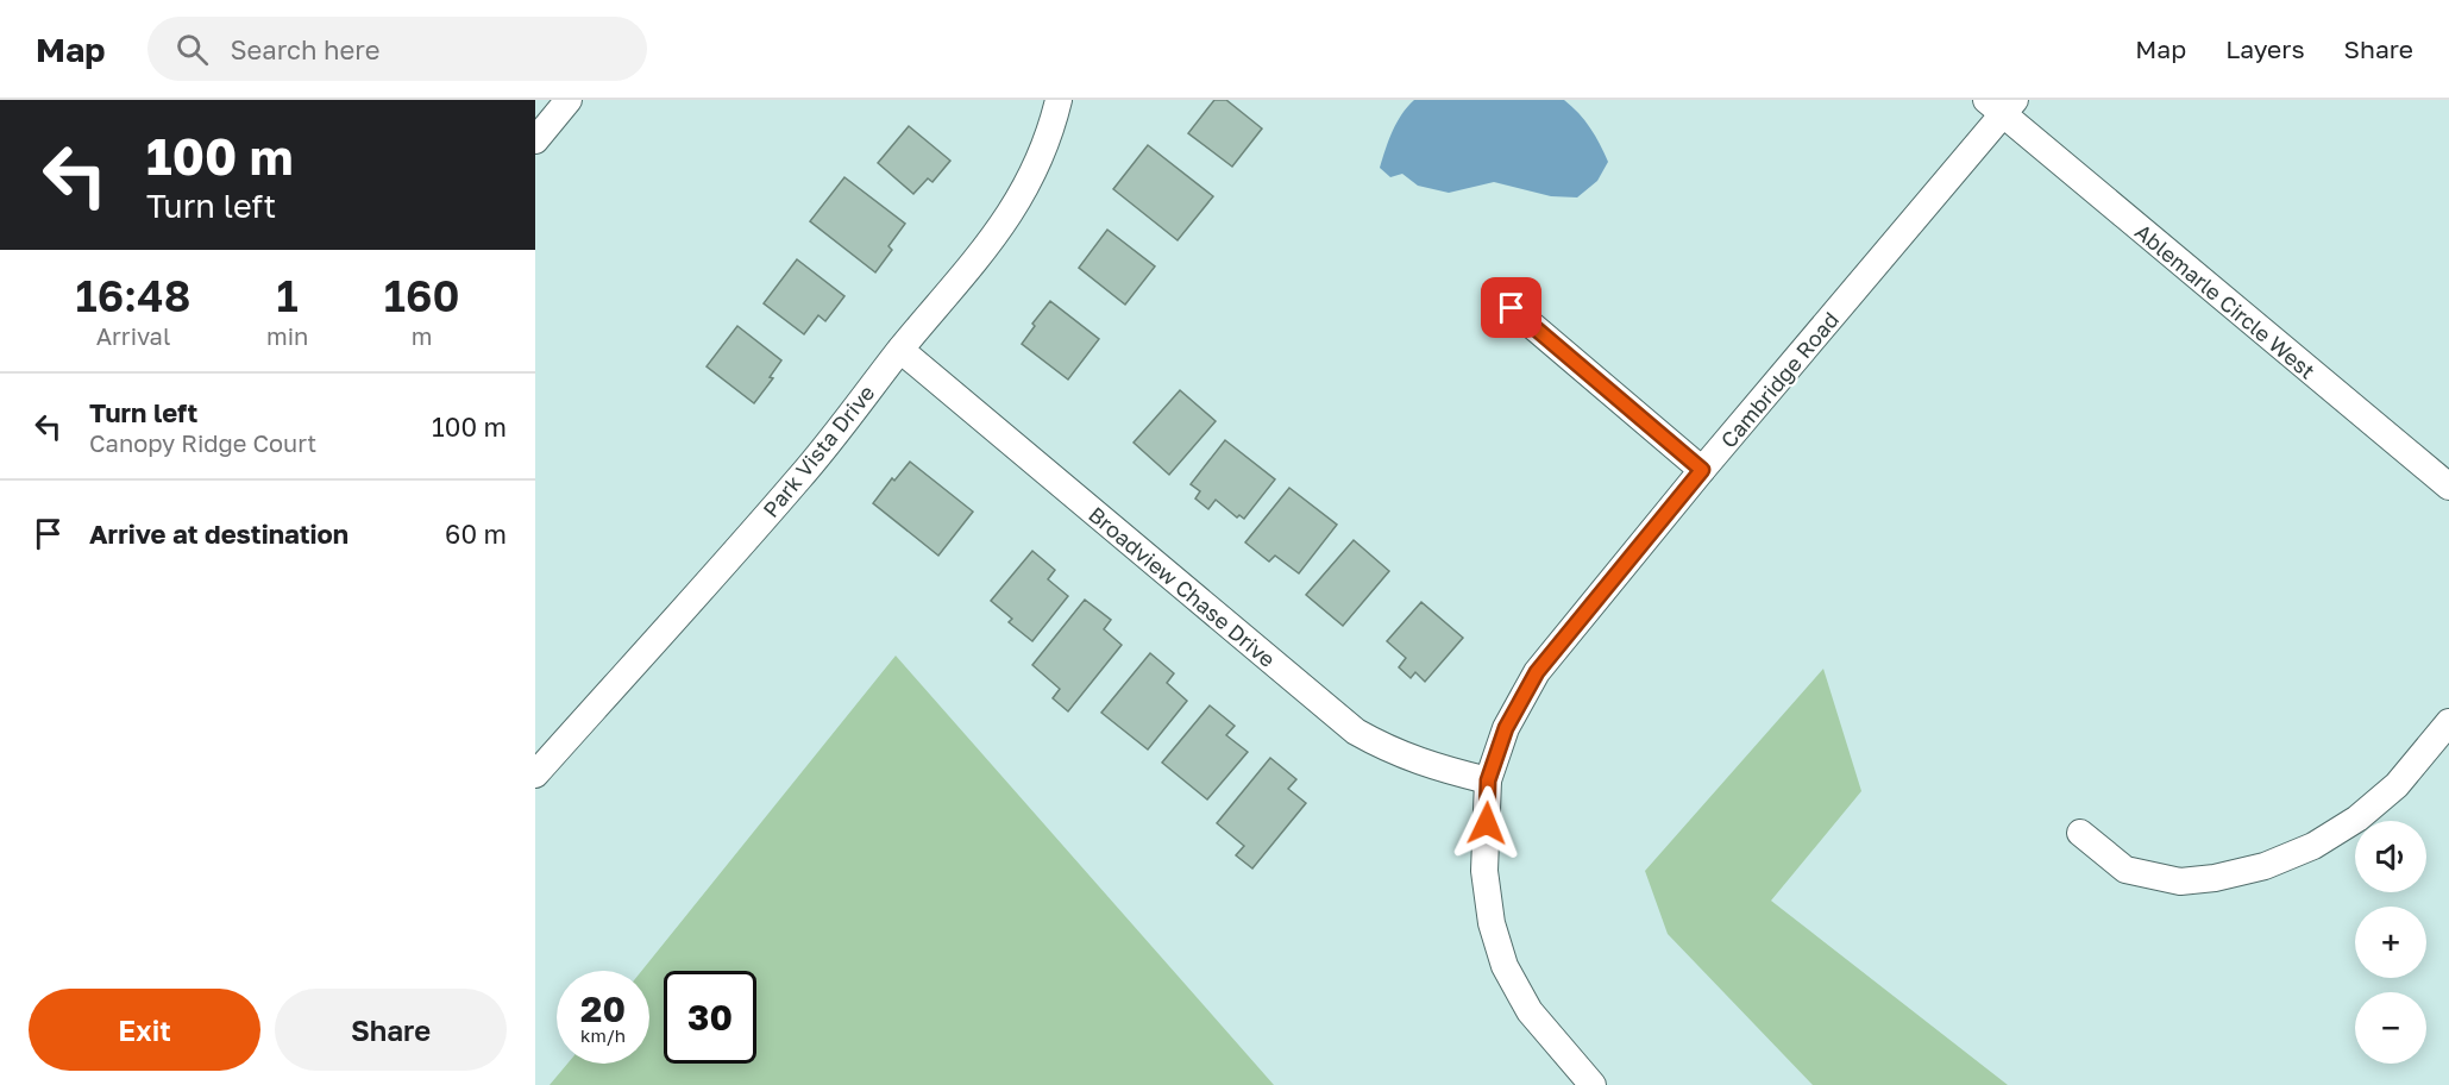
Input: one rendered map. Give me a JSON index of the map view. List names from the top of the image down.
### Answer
{
  "streets": {
    "street": [
      "Ablemarle Circle West",
      "Cambridge Road",
      "Park Vista Drive",
      "Broadview Chase Drive"
    ]
  },
  "crossings": [
    ["Ablemarle Circle West", "Cambridge Road"],
    ["Cambridge Road", "Broadview Chase Drive"],
    ["Park Vista Drive", "Broadview Chase Drive"]
  ],
  "page": {
    "header": "Map",
    "search": "Search here",
    "nav": ["Map", "Layers", "Share"],
    "turn": ["100 m", "Turn left"],
    "eta": [
      "16:48",
      "Arrival",
      "1",
      "min",
      "160",
      "m"
    ],
    "list": [
      {
        "name": "Turn left",
        "note": "Canopy Ridge Court",
        "value": "100 m"
      },
      {
        "name": "Arrive at destination",
        "value": "60 m"
      }
    ],
    "map_buttons": ["+", "−"],
    "speed": "20 km/h",
    "limit": "30",
    "buttons": ["Exit", "Share"]
  }
}
